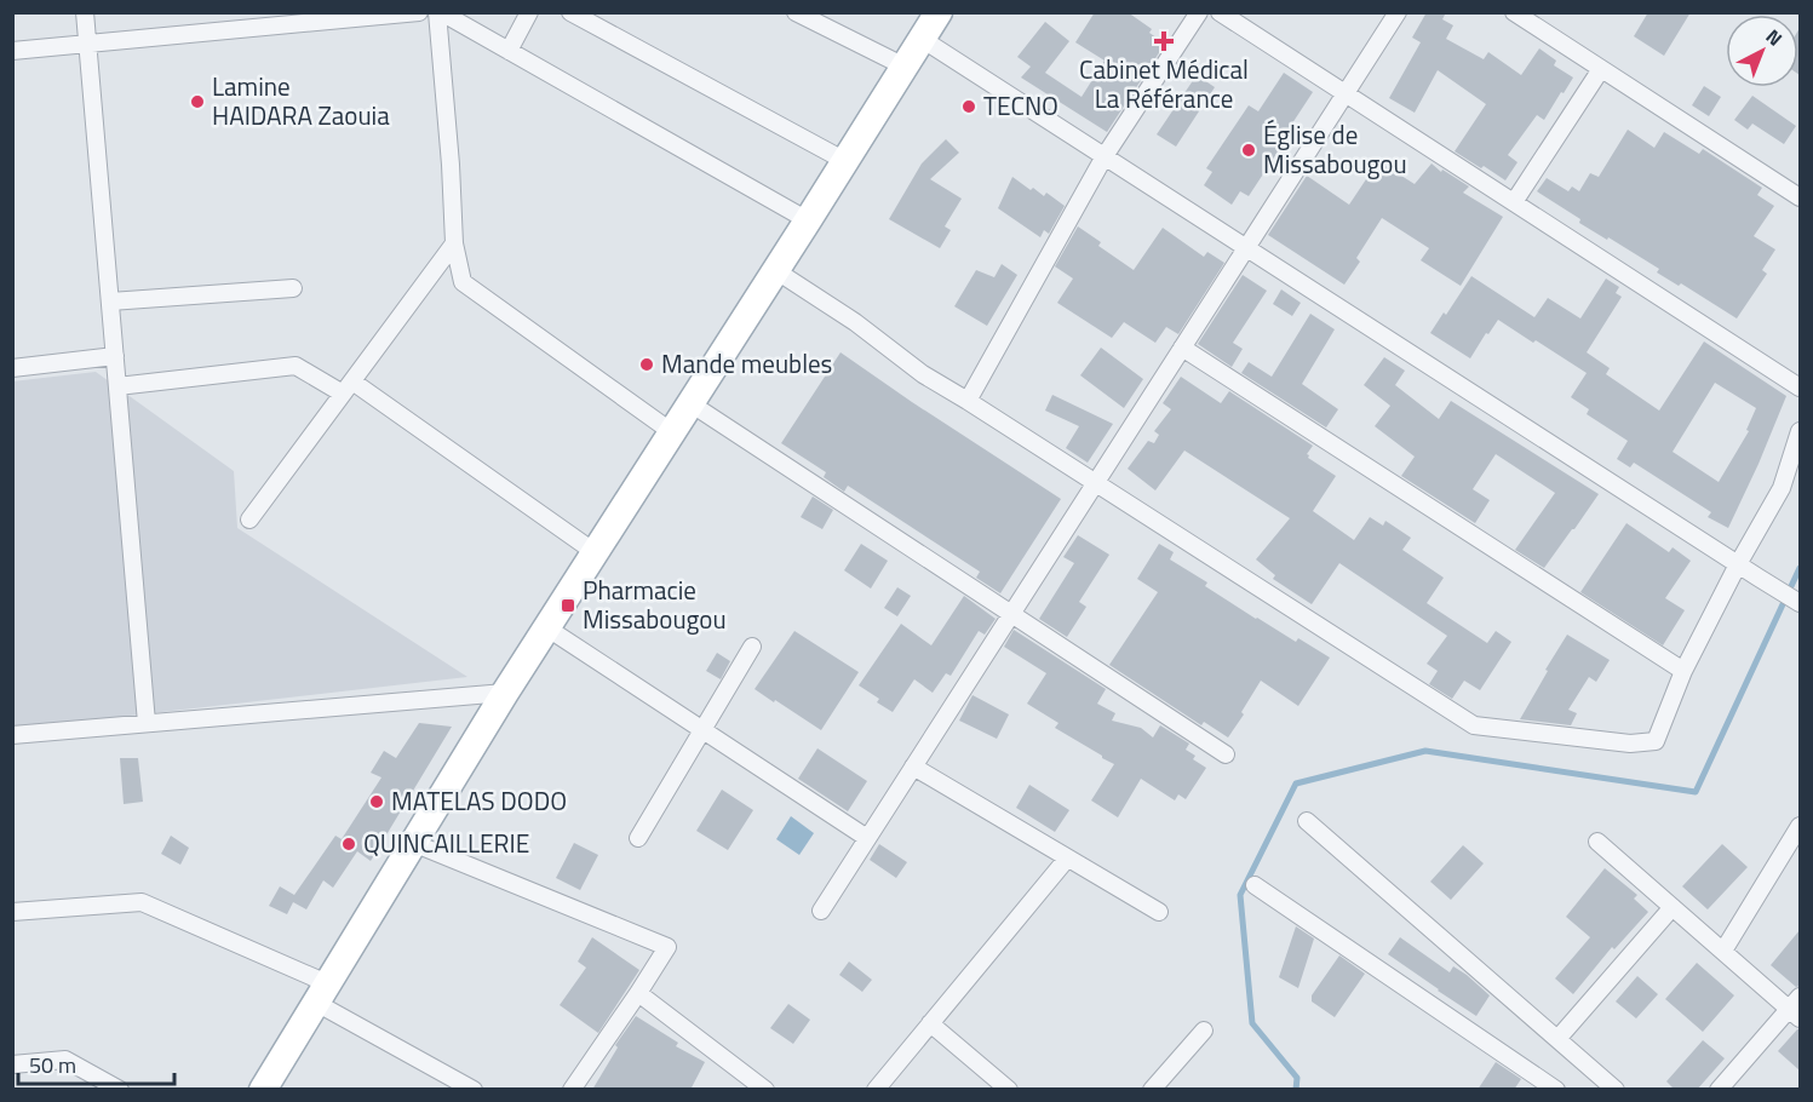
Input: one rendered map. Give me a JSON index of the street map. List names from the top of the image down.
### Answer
{
  "places": {
    "health": ["Cabinet Médical La Référance"],
    "other": [
      "Lamine HAIDARA Zaouia",
      "TECNO",
      "Église de Missabougou",
      "Mande meubles",
      "MATELAS DODO",
      "QUINCAILLERIE"
    ],
    "transit": ["Pharmacie Missabougou"]
  },
  "scale_bar": "50 m",
  "north": "top right"
}
